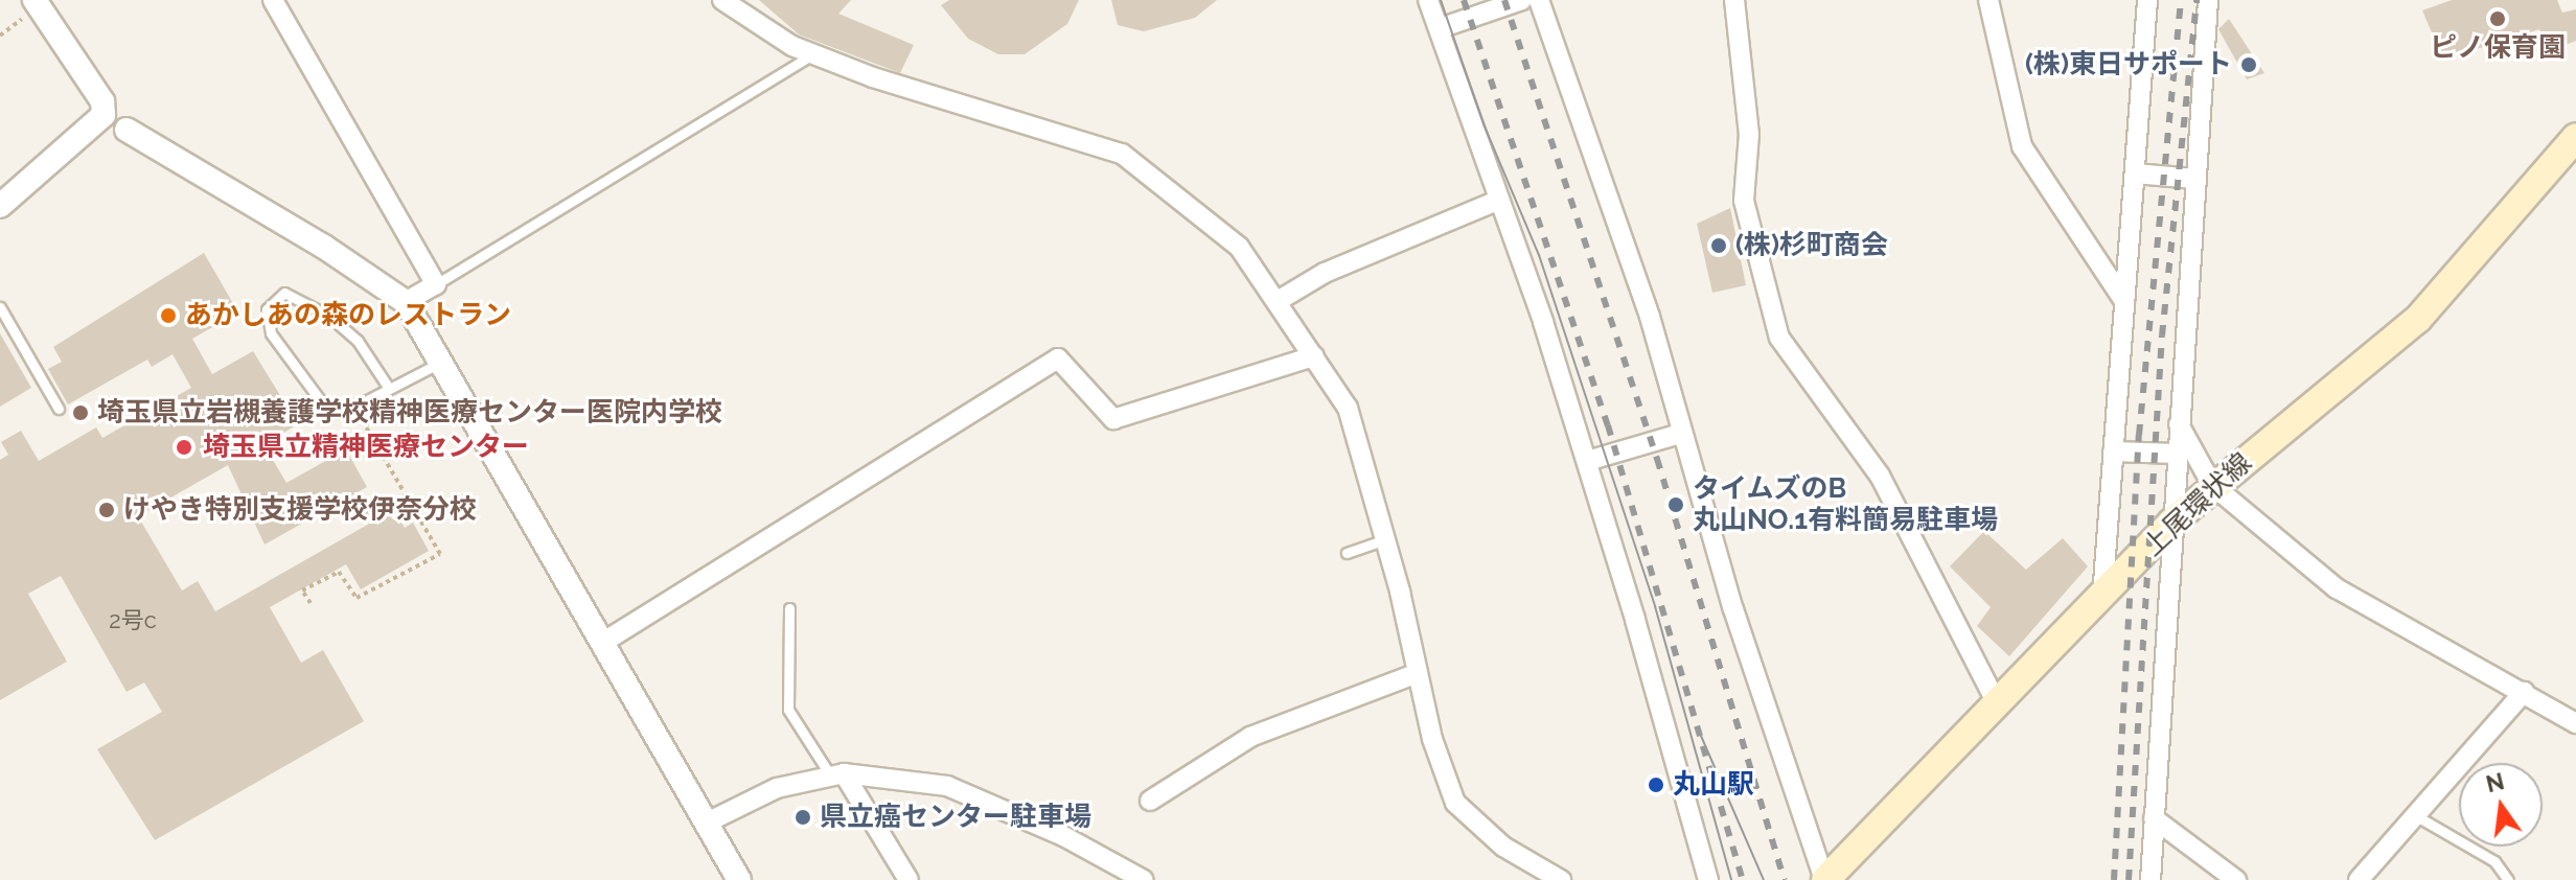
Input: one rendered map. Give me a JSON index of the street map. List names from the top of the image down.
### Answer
{
  "streets": {
    "main road": ["上尾環状線"]
  },
  "places": [
    "ピノ保育園",
    "(株)東日サポート",
    "(株)杉町商会",
    "あかしあの森のレストラン",
    "埼玉県立岩槻養護学校精神医療センター医院内学校",
    "埼玉県立精神医療センター",
    "タイムズのB 丸山NO.1有料簡易駐車場",
    "けやき特別支援学校伊奈分校",
    "丸山駅",
    "県立癌センター駐車場"
  ],
  "house_numbers": ["2号c"],
  "north": "top"
}
